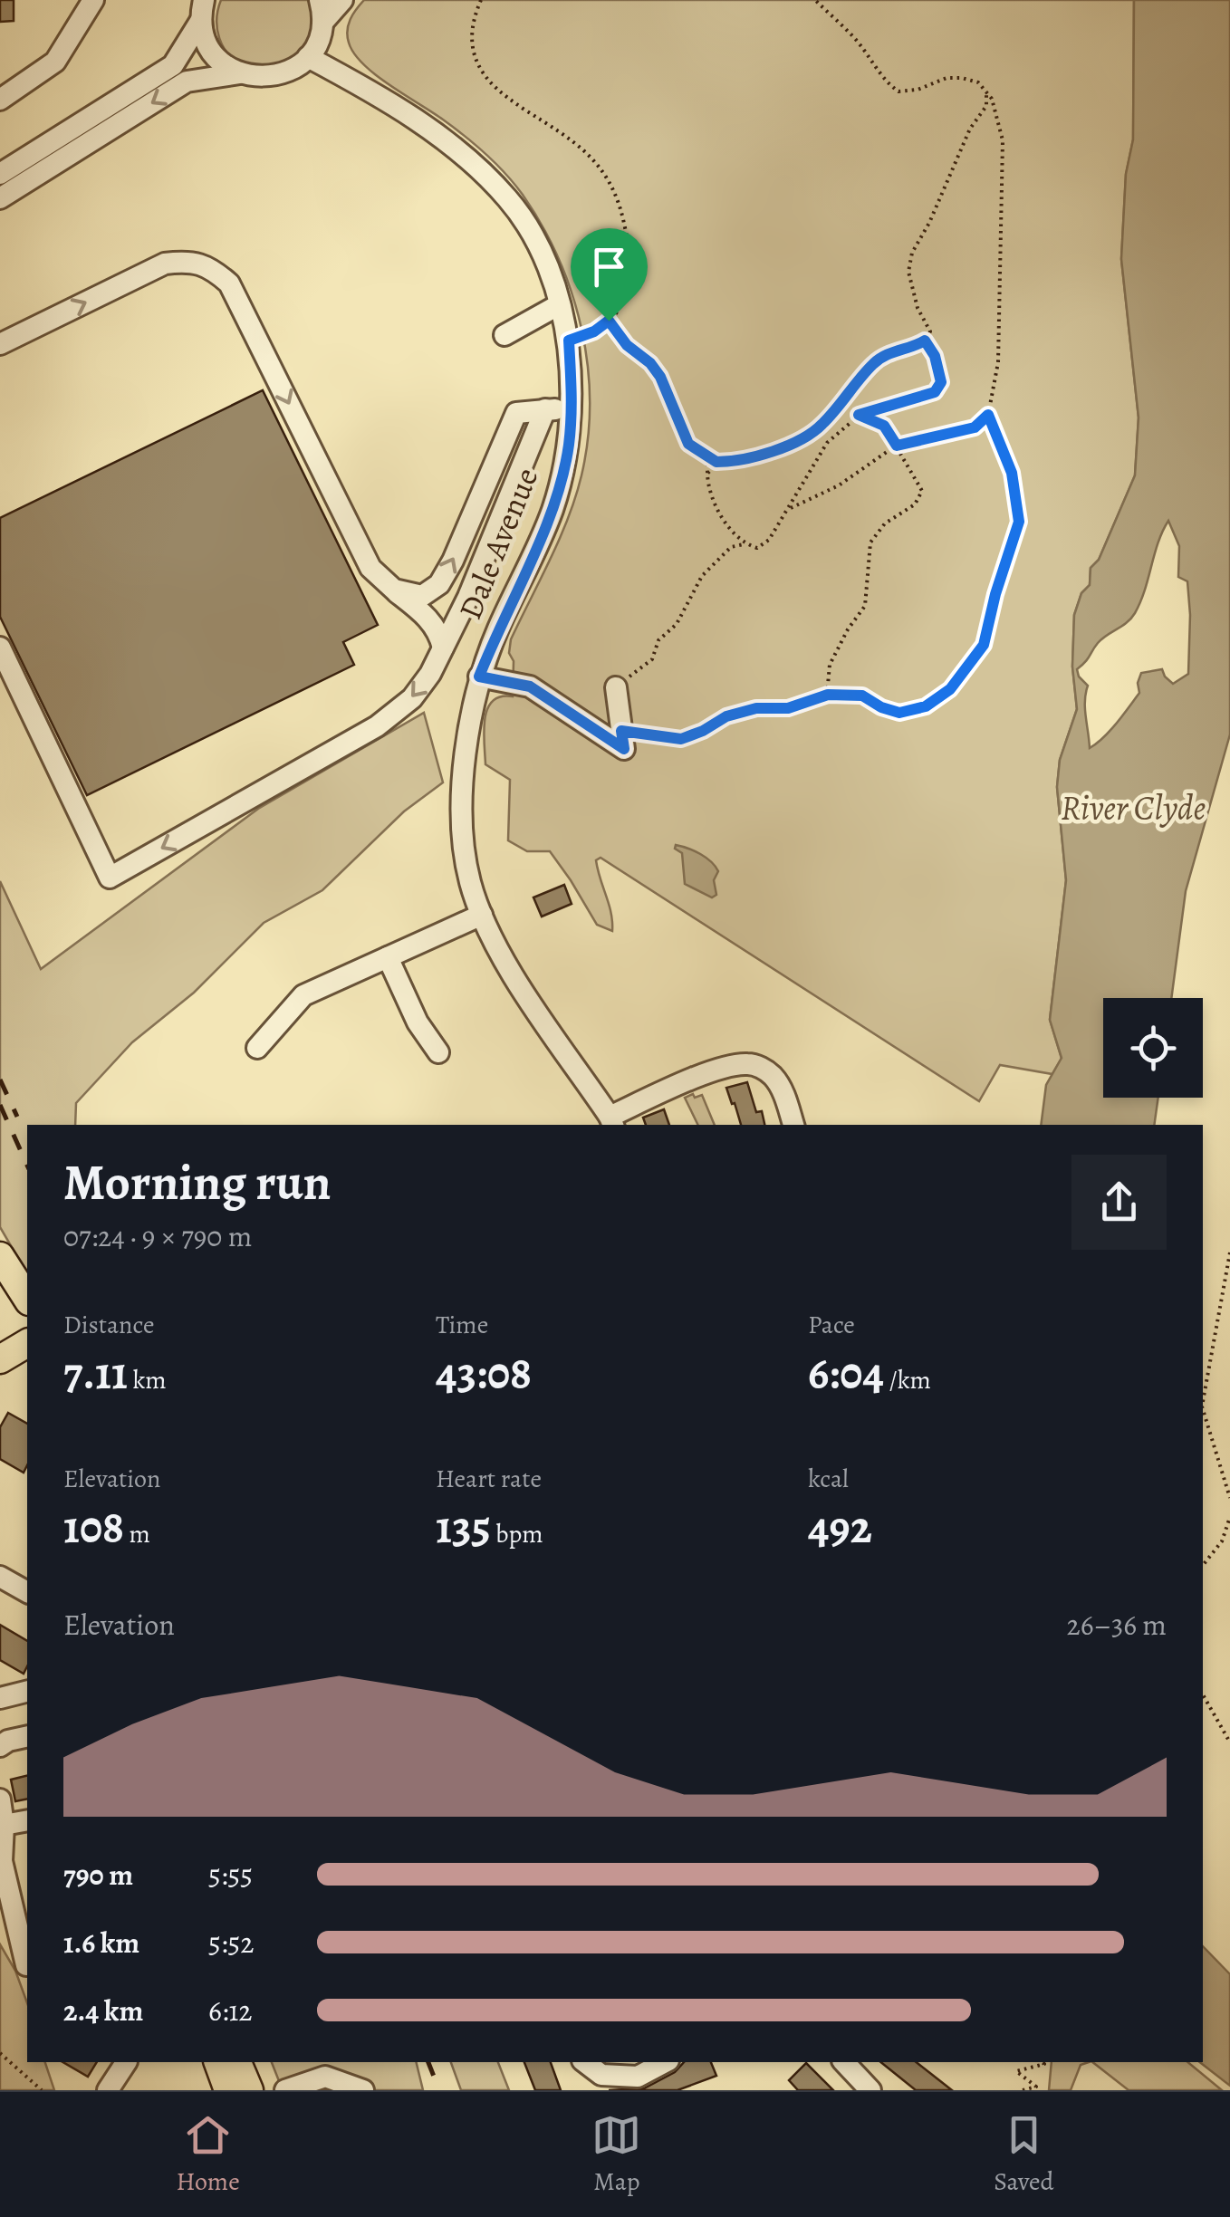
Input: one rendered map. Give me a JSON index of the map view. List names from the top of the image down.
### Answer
{
  "streets": {
    "street": ["Dale Avenue"]
  },
  "water": ["River Clyde"],
  "page": {
    "heading": ["Morning run", "07:24 · 9 × 790 m"],
    "stats": [
      ["Distance", "7.11 km"],
      ["Time", "43:08"],
      ["Pace", "6:04 /km"],
      ["Elevation", "108 m"],
      ["Heart rate", "135 bpm"],
      ["kcal", "492"]
    ],
    "chart": ["Elevation", "26–36 m"],
    "list": [
      {
        "name": "790 m",
        "note": "5:55"
      },
      {
        "name": "1.6 km",
        "note": "5:52"
      },
      {
        "name": "2.4 km",
        "note": "6:12"
      }
    ],
    "tabs": ["Home", "Map", "Saved"]
  }
}
